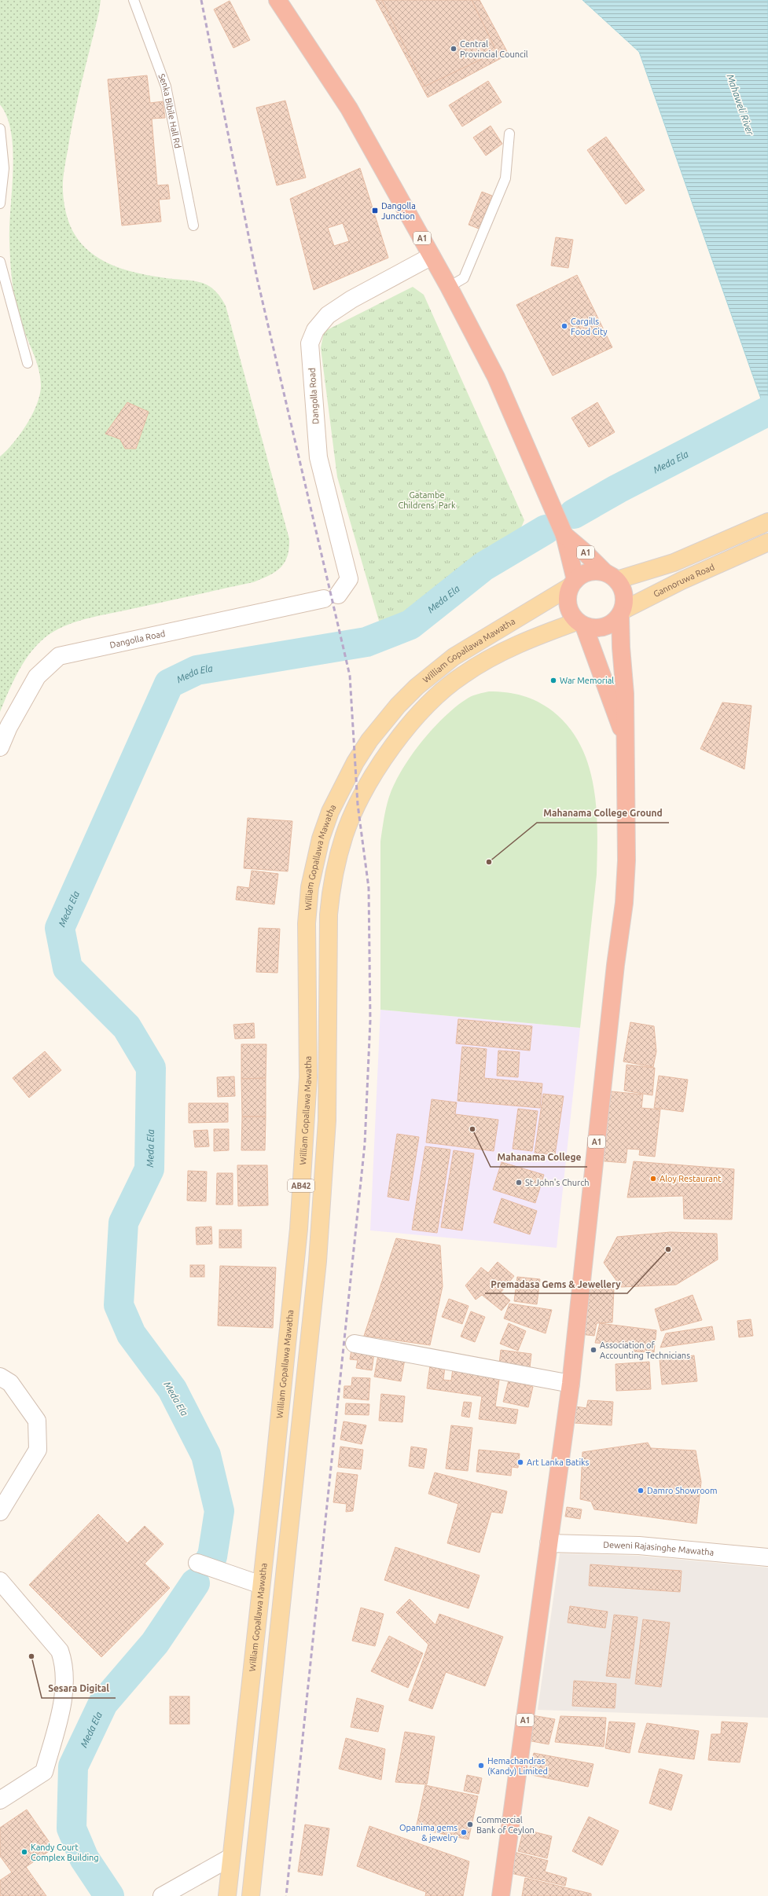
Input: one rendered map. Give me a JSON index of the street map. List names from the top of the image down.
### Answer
{
  "streets": {
    "highway": ["A1"],
    "main road": ["Gannoruwa Road", "William Gopallawa Mawatha", "AB42"],
    "street": ["Dangolla Road", "Deweni Rajasinghe Mawatha"],
    "lane": ["Senka Bibile Hall Rd"]
  },
  "crossings": [
    ["A1", "Dangolla Road"],
    ["A1", "Gannoruwa Road"],
    ["A1", "William Gopallawa Mawatha"],
    ["A1", "Deweni Rajasinghe Mawatha"],
    ["Gannoruwa Road", "William Gopallawa Mawatha"]
  ],
  "water": ["Mahaweli River", "Meda Ela"],
  "parks": ["Gatambe Childrens' Park"],
  "places": {
    "other": [
      "Central Provincial Council",
      "Cargills Food City",
      "War Memorial",
      "Mahanama College Ground",
      "Mahanama College",
      "Aloy Restaurant",
      "St John's Church",
      "Premadasa Gems & Jewellery",
      "Association of Accounting Technicians",
      "Art Lanka Batiks",
      "Damro Showroom",
      "Sesara Digital",
      "Hemachandras (Kandy) Limited",
      "Commercial Bank of Ceylon",
      "Opanima gems & jewelry",
      "Kandy Court Complex Building"
    ],
    "transit": ["Dangolla Junction"]
  }
}
